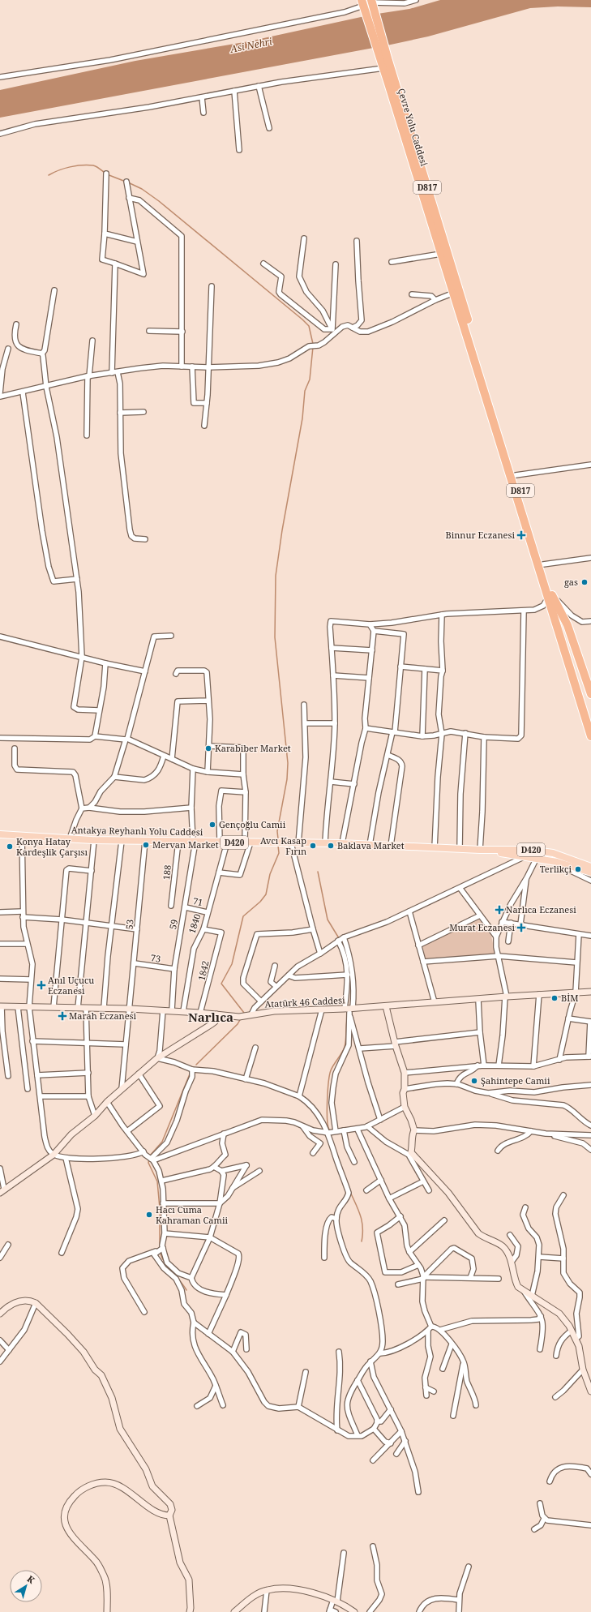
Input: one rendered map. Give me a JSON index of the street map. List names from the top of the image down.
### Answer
{
  "streets": {
    "highway": ["Çevre Yolu Caddesi", "D817"],
    "main road": ["Antakya Reyhanlı Yolu Caddesi", "D420"],
    "street": [
      "188",
      "71",
      "1840",
      "53",
      "59",
      "73",
      "1842",
      "Atatürk 46 Caddesi"
    ]
  },
  "crossings": [
    ["Çevre Yolu Caddesi", "D817"],
    ["Antakya Reyhanlı Yolu Caddesi", "D420"],
    ["Antakya Reyhanlı Yolu Caddesi", "188"],
    ["Antakya Reyhanlı Yolu Caddesi", "1840"],
    ["Antakya Reyhanlı Yolu Caddesi", "53"],
    ["Antakya Reyhanlı Yolu Caddesi", "59"],
    ["71", "1840"],
    ["71", "59"],
    ["1840", "1842"],
    ["1840", "Atatürk 46 Caddesi"],
    ["53", "73"],
    ["53", "Atatürk 46 Caddesi"],
    ["59", "73"],
    ["59", "Atatürk 46 Caddesi"],
    ["1842", "Atatürk 46 Caddesi"]
  ],
  "districts": ["Narlıca"],
  "water": ["Asi Nehri"],
  "places": {
    "health": [
      "Binnur Eczanesi",
      "Narlıca Eczanesi",
      "Murat Eczanesi",
      "Anıl Uçucu Eczanesi",
      "Marah Eczanesi"
    ],
    "other": [
      "gas",
      "Karabiber Market",
      "Gençoğlu Camii",
      "Mervan Market",
      "Avcı Kasap Fırın",
      "Baklava Market",
      "Konya Hatay Kardeşlik Çarşısı",
      "Terlikçi",
      "BİM",
      "Şahintepe Camii",
      "Hacı Cuma Kahraman Camii"
    ]
  },
  "north": "top right"
}
